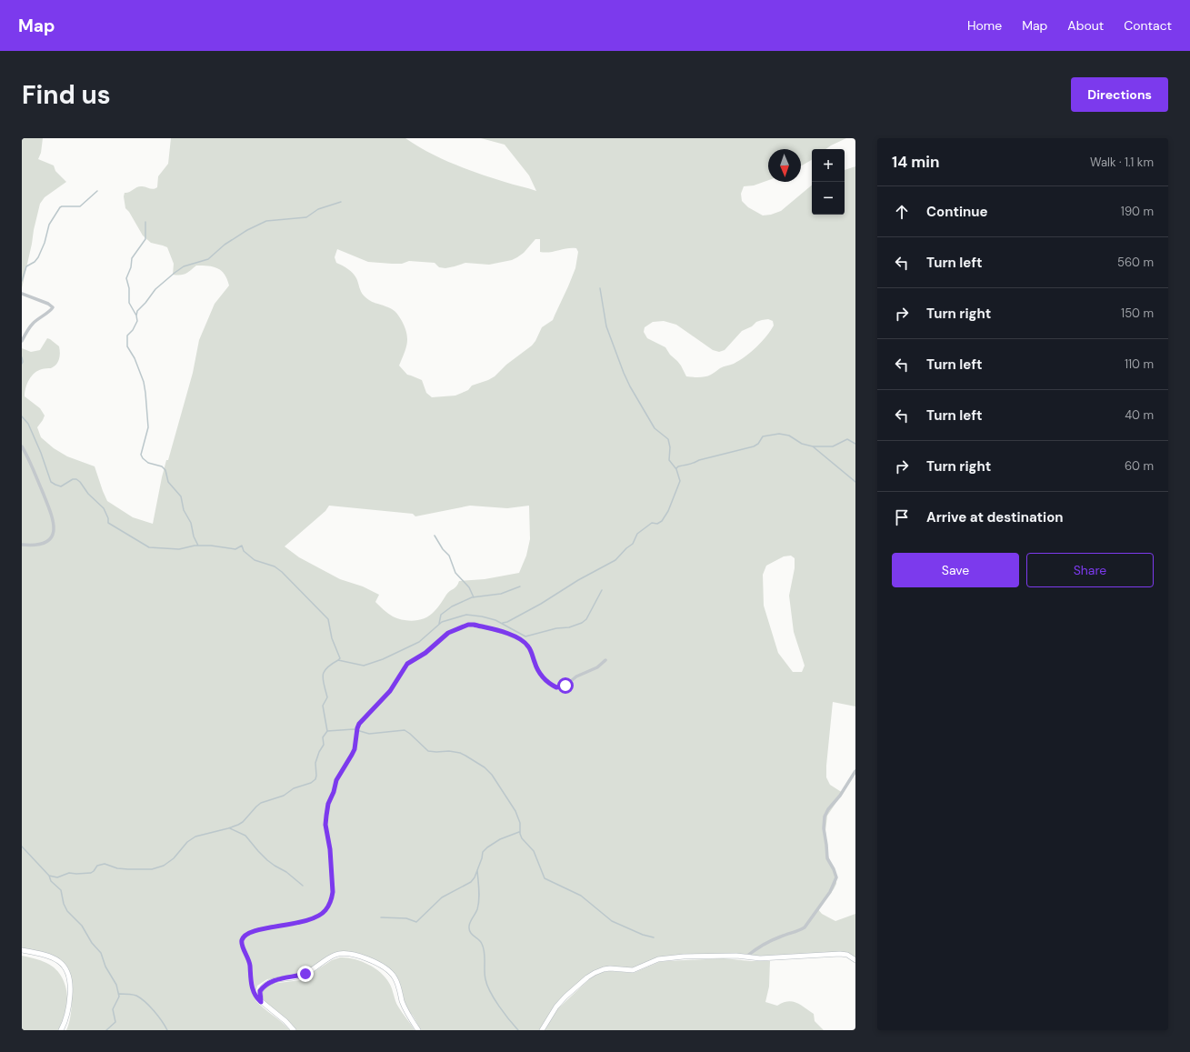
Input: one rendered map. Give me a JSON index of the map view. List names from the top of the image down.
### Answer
{
  "north": "bottom",
  "page": {
    "header": "Map",
    "nav": [
      "Home",
      "Map",
      "About",
      "Contact"
    ],
    "buttons": [
      "Directions",
      ["Save", "Share"]
    ],
    "title": "Find us",
    "heading": ["14 min", "Walk · 1.1 km"],
    "map_buttons": ["+", "−"],
    "list": [
      ["Continue", "190 m"],
      ["Turn left", "560 m"],
      ["Turn right", "150 m"],
      ["Turn left", "110 m"],
      ["Turn left", "40 m"],
      ["Turn right", "60 m"],
      "Arrive at destination"
    ]
  }
}
